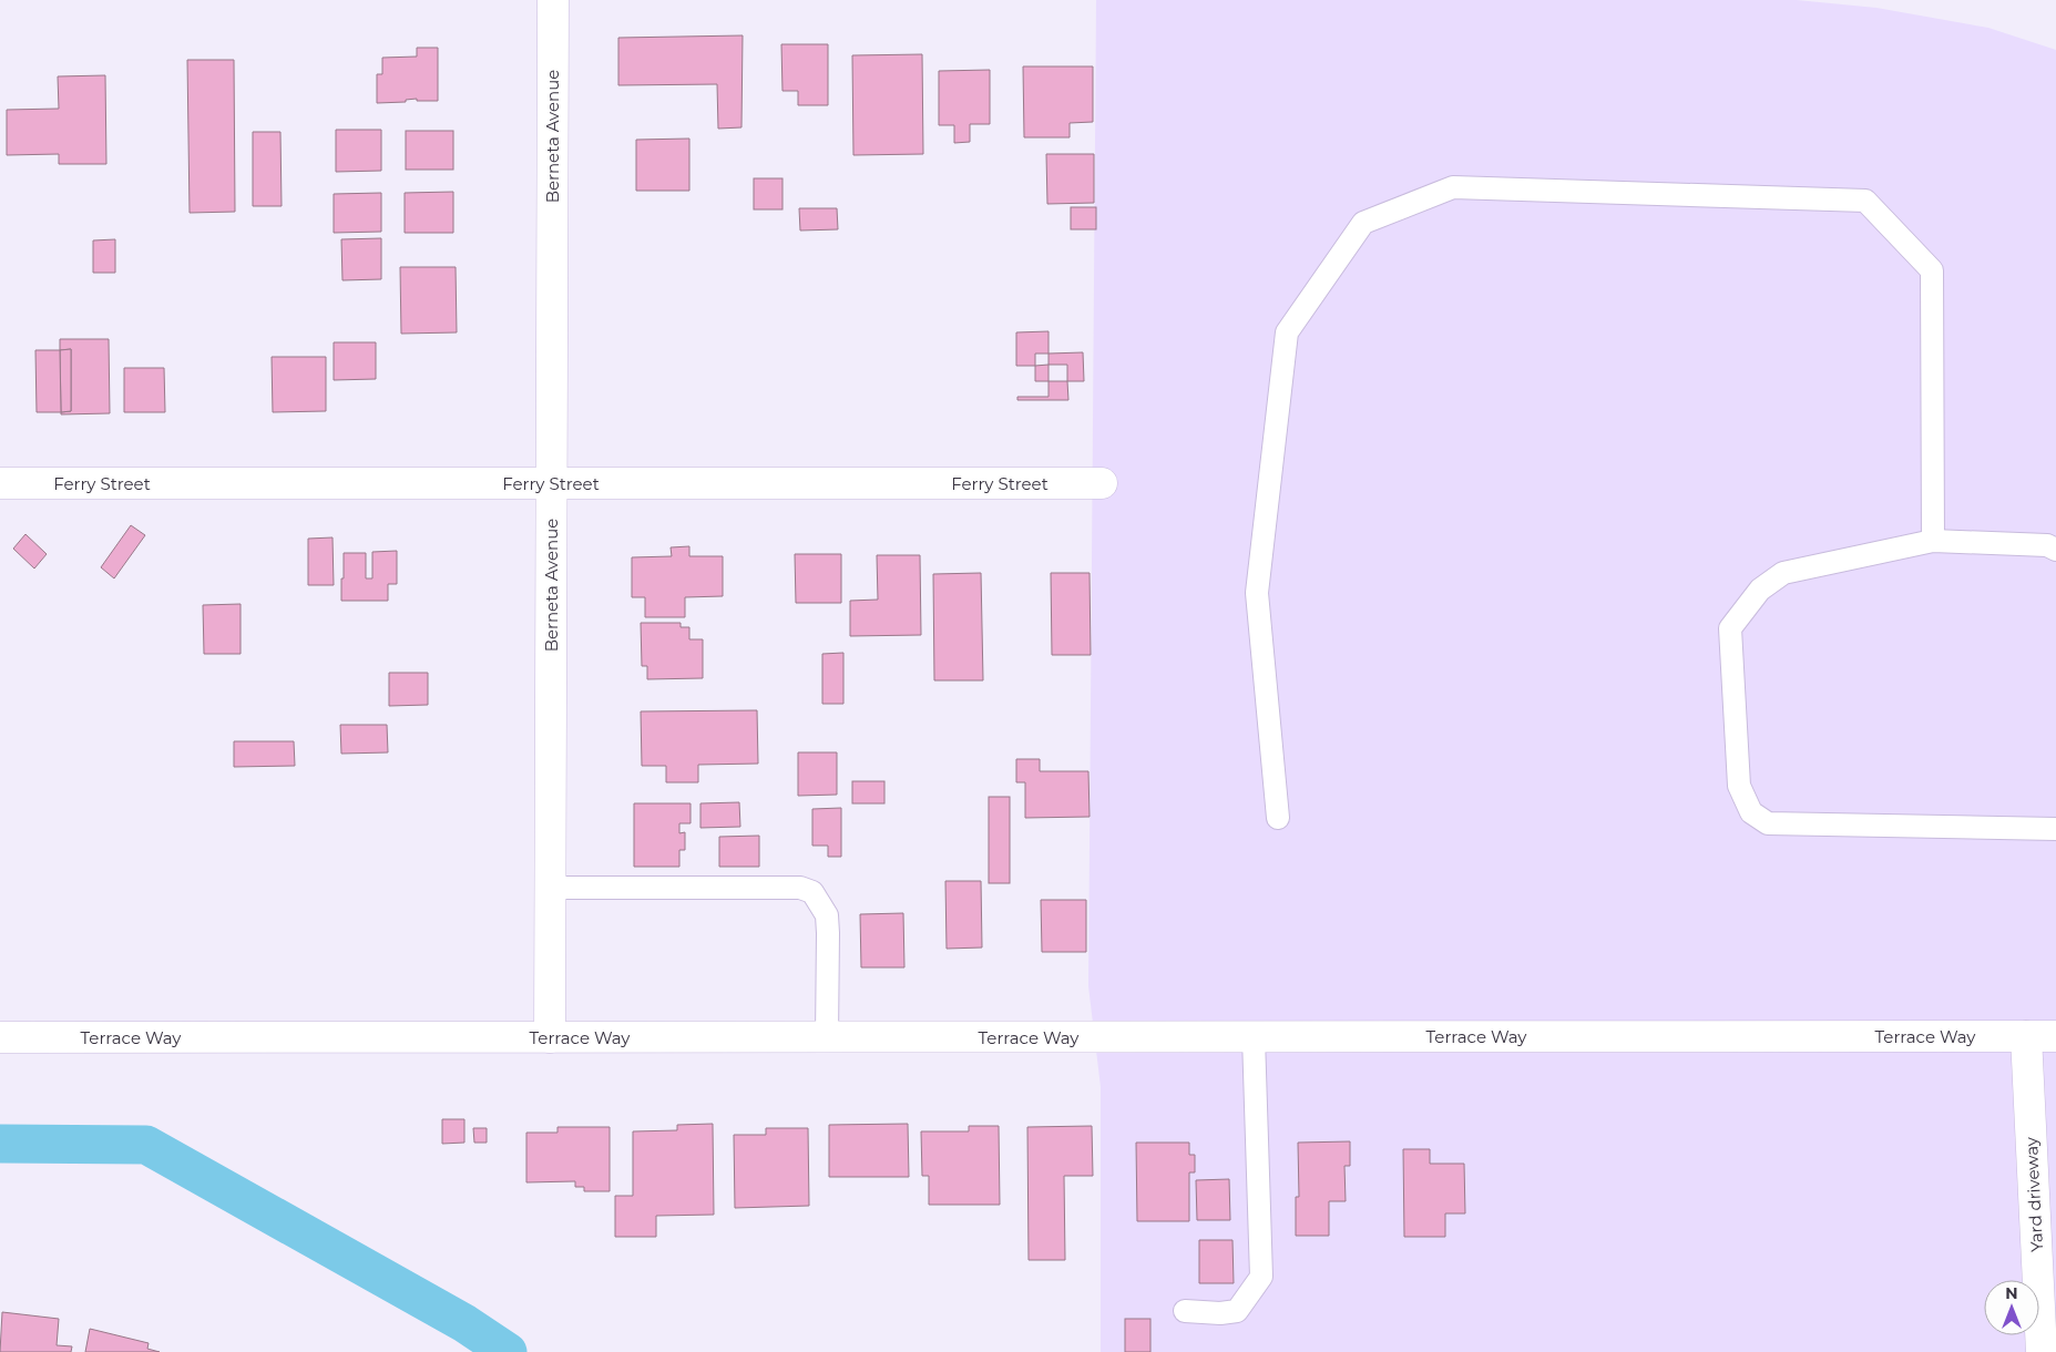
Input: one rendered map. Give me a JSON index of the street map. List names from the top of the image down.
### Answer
{
  "streets": {
    "street": [
      "Berneta Avenue",
      "Ferry Street",
      "Terrace Way",
      "Yard driveway"
    ]
  },
  "crossings": [
    ["Berneta Avenue", "Ferry Street"],
    ["Berneta Avenue", "Terrace Way"],
    ["Terrace Way", "Yard driveway"]
  ],
  "north": "top"
}
